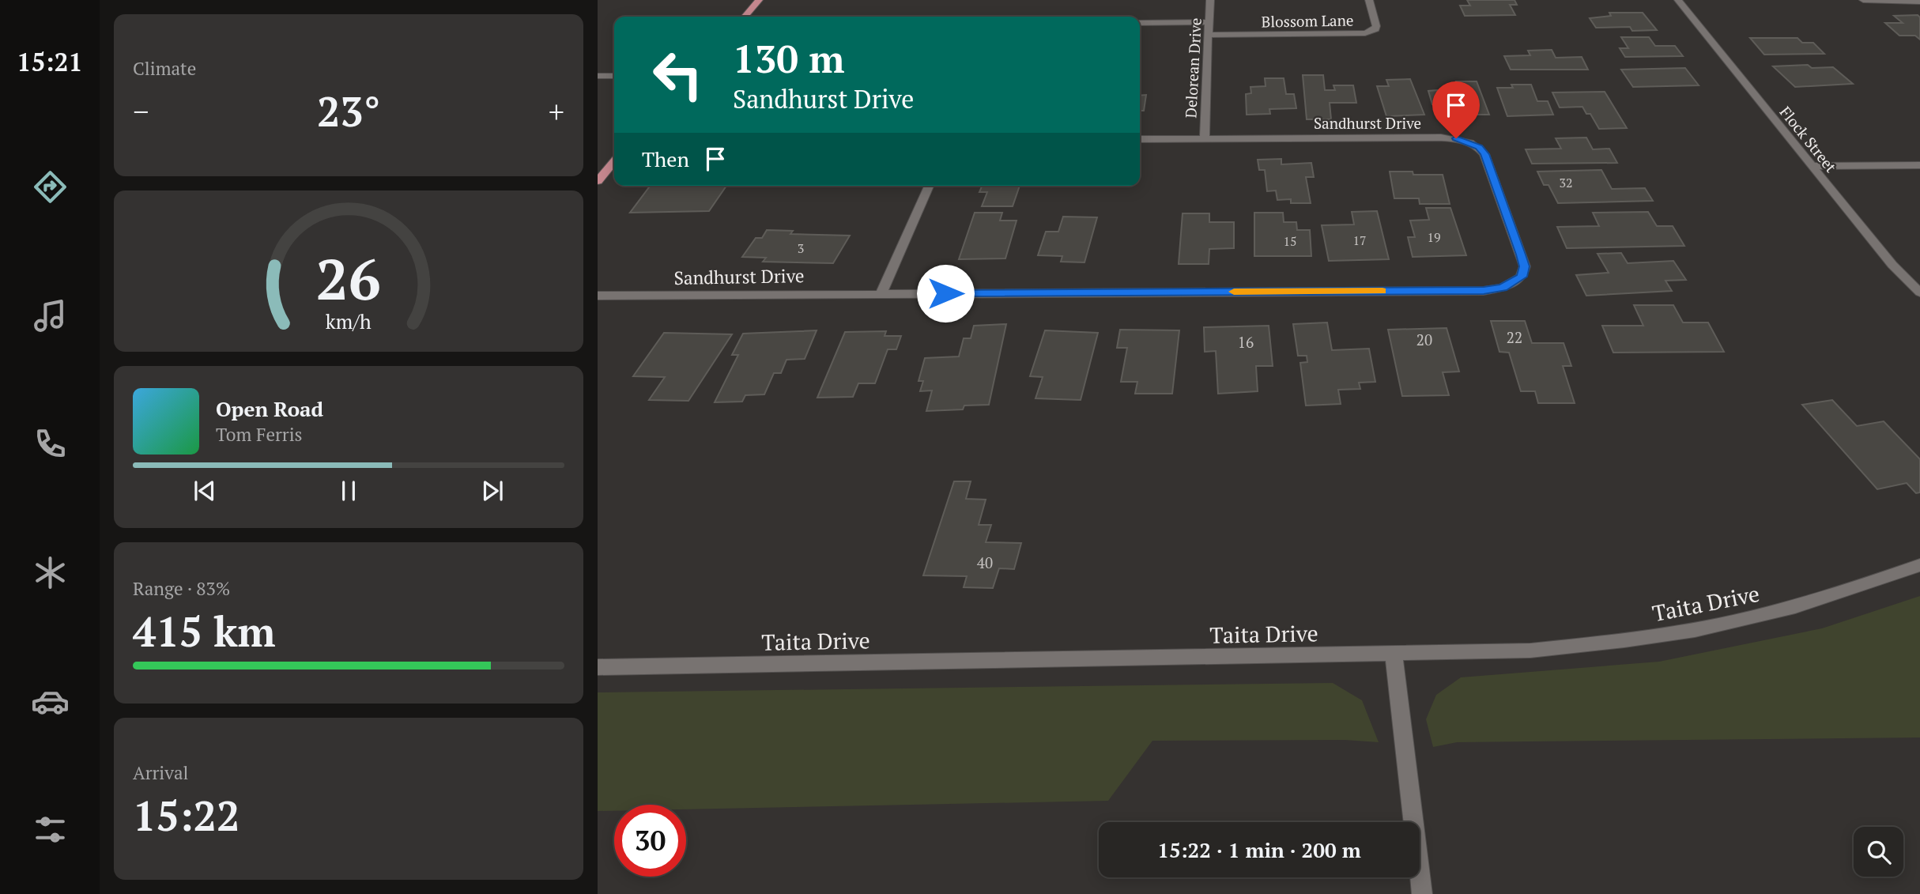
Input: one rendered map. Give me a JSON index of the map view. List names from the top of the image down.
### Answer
{
  "streets": {
    "street": [
      "Blossom Lane",
      "Delorean Drive",
      "Sandhurst Drive",
      "Flock Street",
      "Taita Drive"
    ]
  },
  "crossings": [
    ["Blossom Lane", "Delorean Drive"],
    ["Delorean Drive", "Sandhurst Drive"]
  ],
  "house_numbers": [
    "32",
    "19",
    "17",
    "15",
    "3",
    "22",
    "20",
    "16",
    "40"
  ],
  "page": {
    "tabs": "15:21",
    "tile": [
      "Climate",
      ["Range · 83%", "415 km"],
      ["Arrival", "15:22"]
    ],
    "turn": ["130 m", "Sandhurst Drive"],
    "heat": ["−", "23°", "+"],
    "then": "Then",
    "song": ["Open Road", "Tom Ferris"],
    "limit": "30",
    "trip": "15:22 · 1 min · 200 m",
    "gauge": ["26", "km/h"]
  }
}
